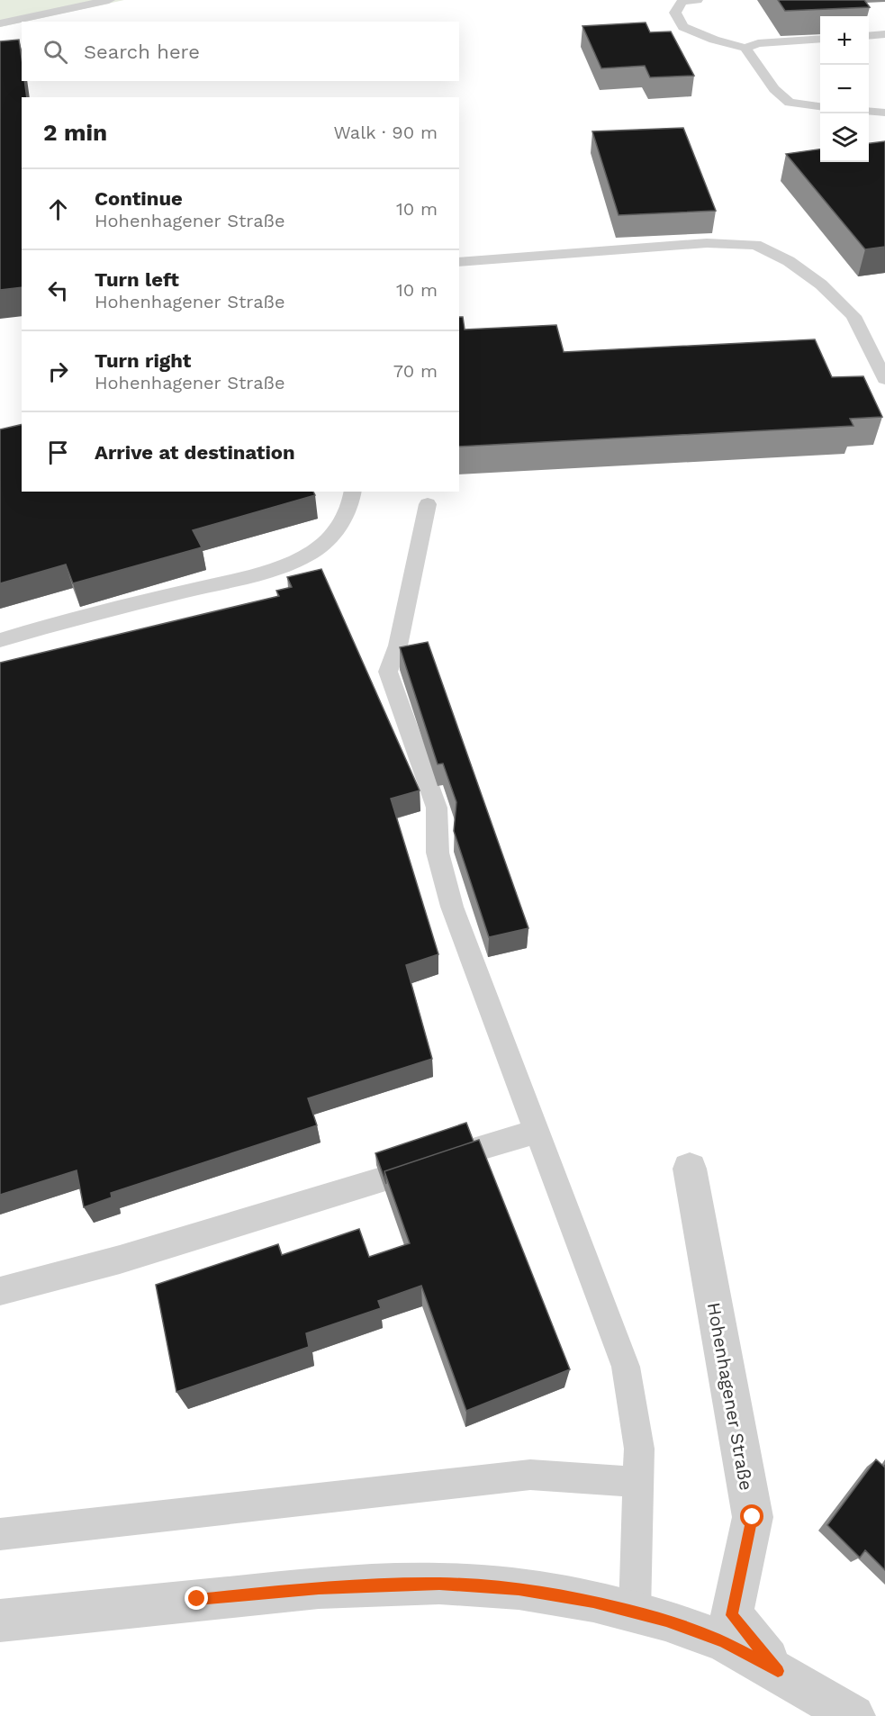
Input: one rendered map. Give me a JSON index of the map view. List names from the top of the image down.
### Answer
{
  "streets": {
    "street": ["Hohenhagener Straße"]
  },
  "page": {
    "map_buttons": ["+", "−"],
    "search": "Search here",
    "heading": ["2 min", "Walk · 90 m"],
    "list": [
      ["Continue", "Hohenhagener Straße", "10 m"],
      ["Turn left", "Hohenhagener Straße", "10 m"],
      ["Turn right", "Hohenhagener Straße", "70 m"],
      "Arrive at destination"
    ]
  }
}
